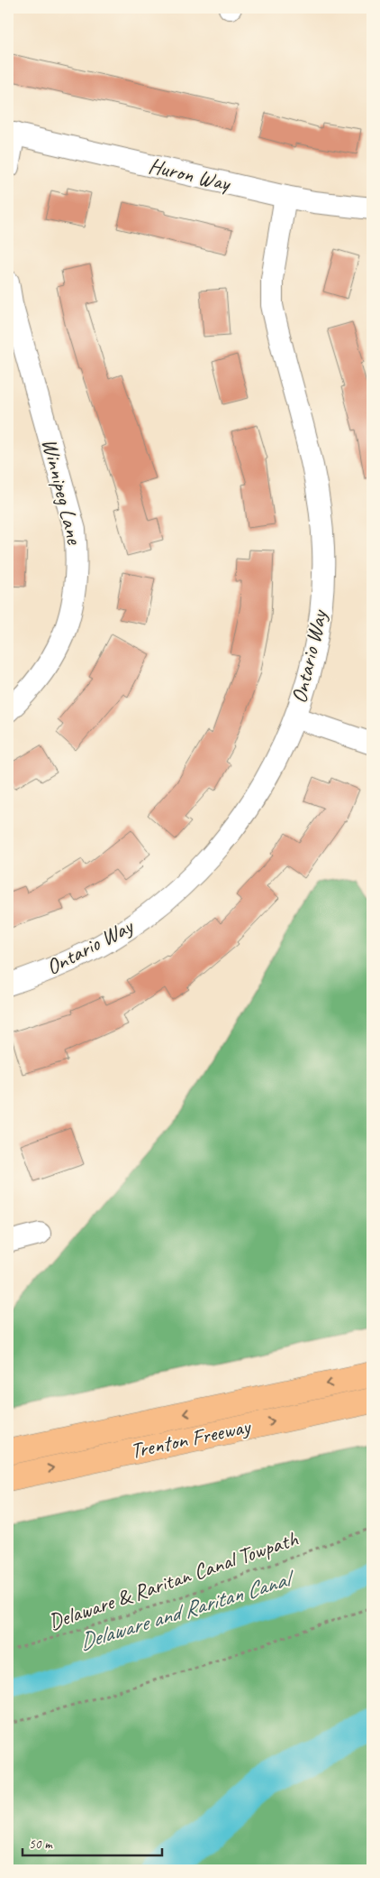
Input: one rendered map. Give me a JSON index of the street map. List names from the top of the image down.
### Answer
{
  "streets": {
    "highway": ["Trenton Freeway"],
    "street": ["Huron Way", "Winnipeg Lane", "Ontario Way"],
    "path": ["Delaware & Raritan Canal Towpath"]
  },
  "crossings": [
    ["Huron Way", "Ontario Way"]
  ],
  "water": ["Delaware and Raritan Canal"],
  "scale_bar": "50 m"
}
